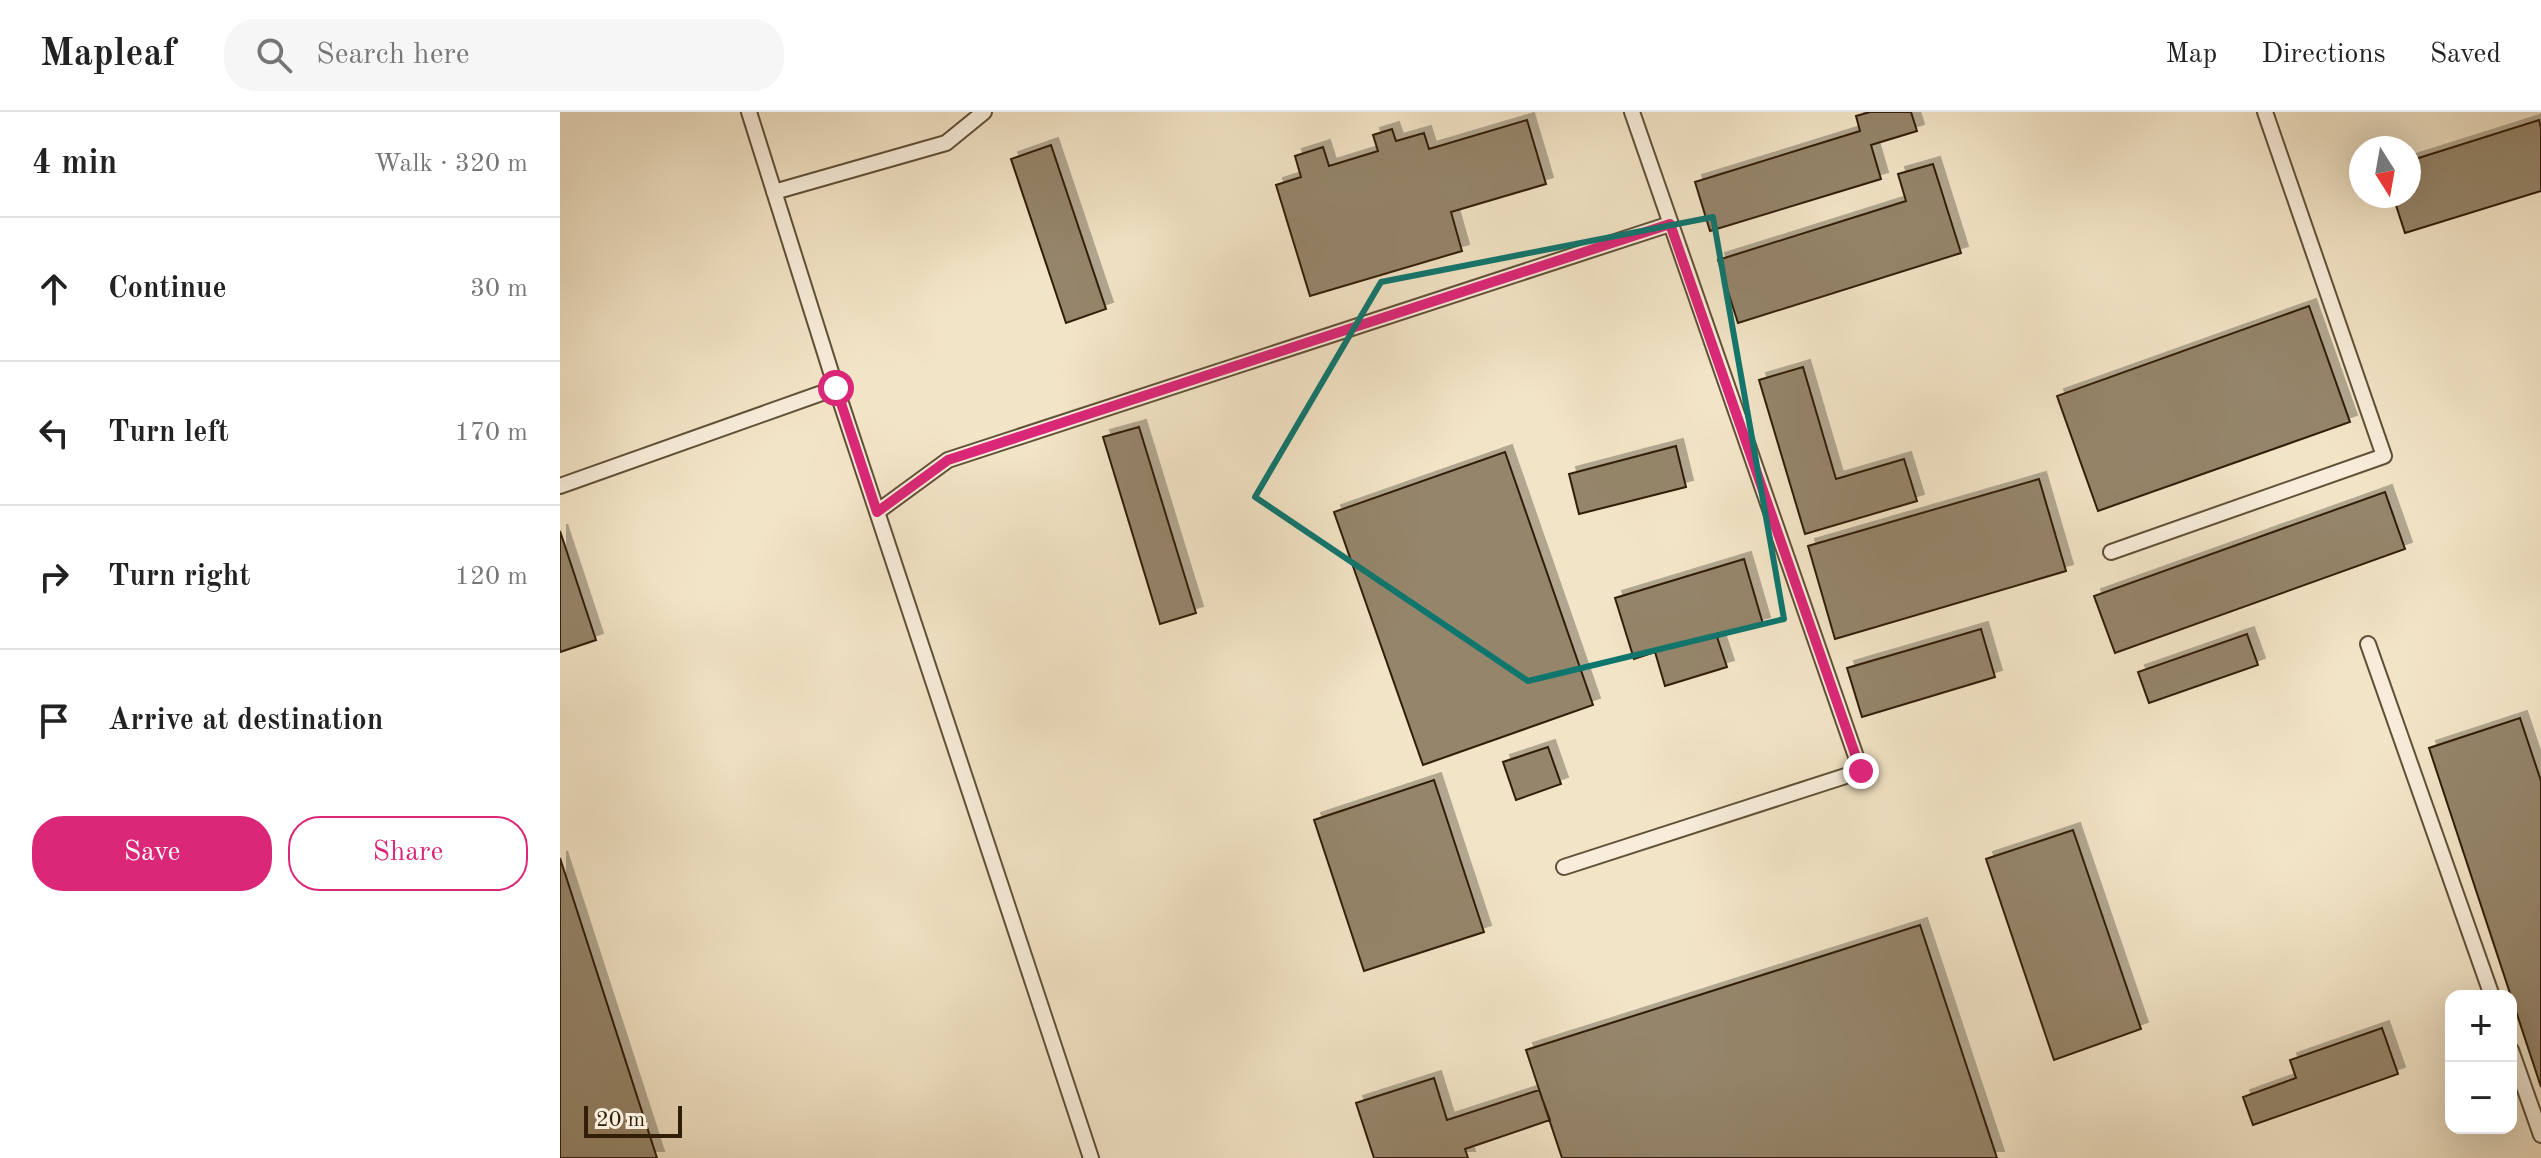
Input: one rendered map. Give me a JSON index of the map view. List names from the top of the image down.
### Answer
{
  "scale_bar": "20 m",
  "north": "bottom",
  "page": {
    "header": "Mapleaf",
    "search": "Search here",
    "nav": ["Map", "Directions", "Saved"],
    "heading": ["4 min", "Walk · 320 m"],
    "list": [
      ["Continue", "30 m"],
      ["Turn left", "170 m"],
      ["Turn right", "120 m"],
      "Arrive at destination"
    ],
    "buttons": ["Save", "Share"],
    "map_buttons": ["+", "−"],
    "scale": "20 m"
  }
}
